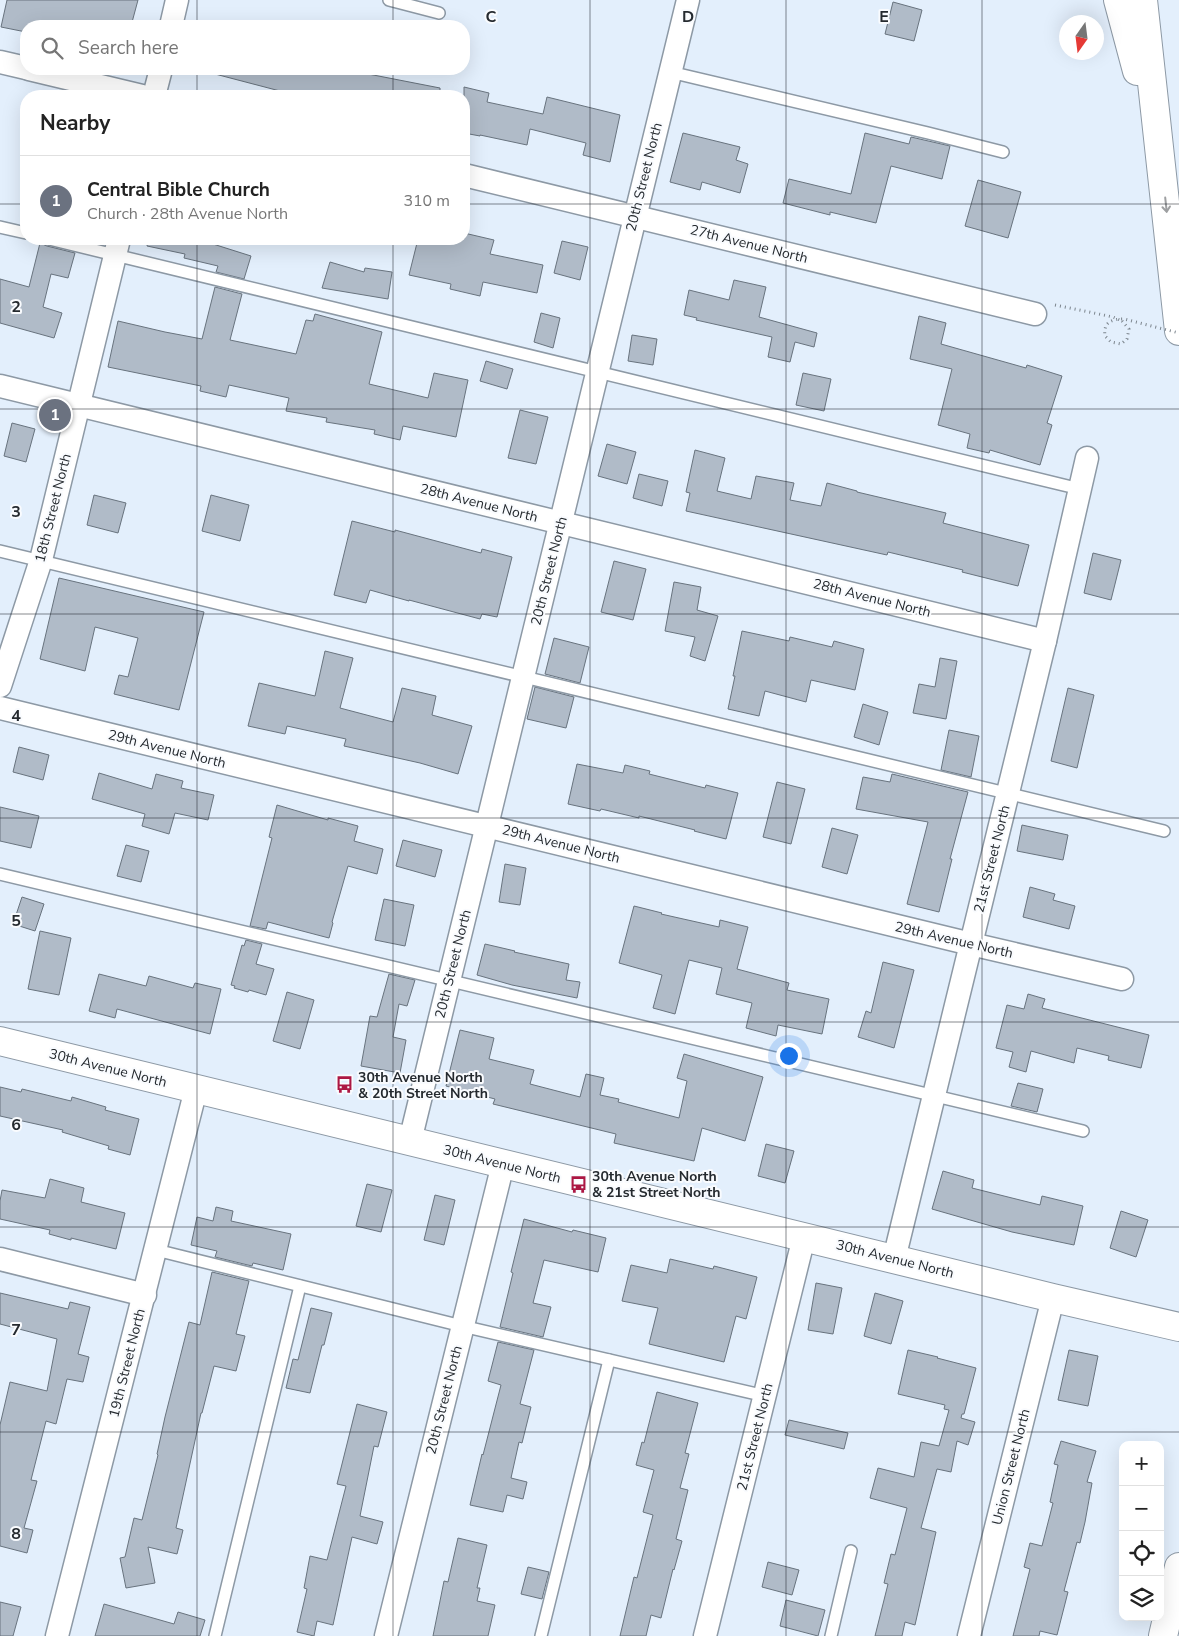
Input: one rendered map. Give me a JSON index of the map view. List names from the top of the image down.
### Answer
{
  "streets": {
    "main road": ["30th Avenue North"],
    "street": [
      "20th Street North",
      "27th Avenue North",
      "28th Avenue North",
      "18th Street North",
      "29th Avenue North",
      "21st Street North",
      "19th Street North",
      "Union Street North"
    ]
  },
  "crossings": [
    ["20th Street North", "27th Avenue North"],
    ["20th Street North", "28th Avenue North"],
    ["20th Street North", "29th Avenue North"],
    ["20th Street North", "30th Avenue North"],
    ["28th Avenue North", "18th Street North"],
    ["28th Avenue North", "21st Street North"],
    ["29th Avenue North", "21st Street North"],
    ["21st Street North", "30th Avenue North"],
    ["30th Avenue North", "19th Street North"],
    ["30th Avenue North", "Union Street North"]
  ],
  "places": {
    "bus stop": ["30th Avenue North & 20th Street North", "30th Avenue North & 21st Street North"]
  },
  "north": "bottom",
  "page": {
    "search": "Search here",
    "heading": "Nearby",
    "list": [
      {
        "mark": "1",
        "name": "Central Bible Church",
        "note": "Church · 28th Avenue North",
        "value": "310 m"
      }
    ],
    "pins": "1",
    "map_buttons": ["+", "−"]
  },
  "grid": {
    "columns": ["C", "D", "E"],
    "rows": [
      "2",
      "3",
      "4",
      "5",
      "6",
      "7",
      "8"
    ]
  }
}
